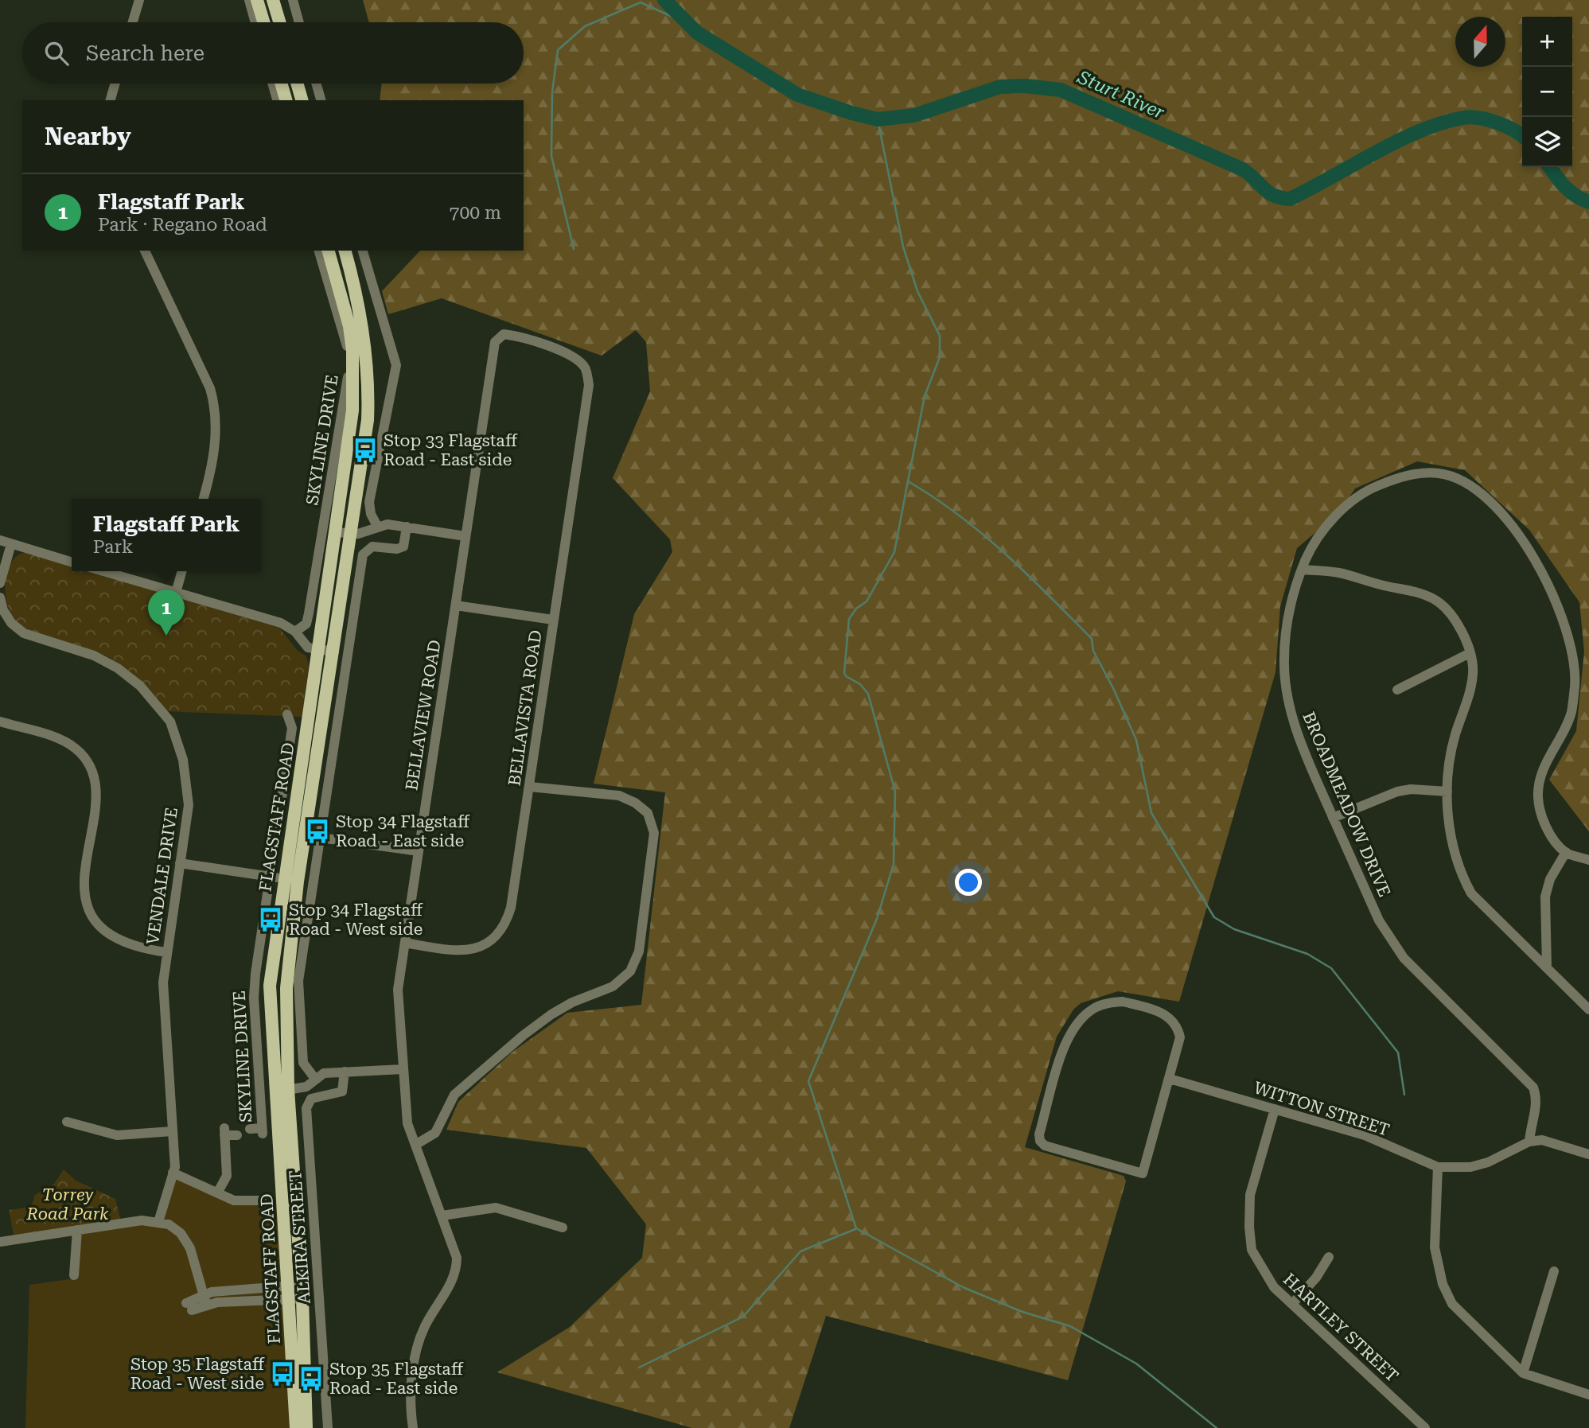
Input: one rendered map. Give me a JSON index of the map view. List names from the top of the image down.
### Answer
{
  "streets": {
    "main road": ["FLAGSTAFF ROAD"],
    "street": [
      "SKYLINE DRIVE",
      "BELLAVISTA ROAD",
      "BELLAVIEW ROAD",
      "BROADMEADOW DRIVE",
      "VENDALE DRIVE",
      "WITTON STREET",
      "ALKIRA STREET",
      "HARTLEY STREET"
    ]
  },
  "crossings": [
    ["SKYLINE DRIVE", "FLAGSTAFF ROAD"],
    ["BELLAVISTA ROAD", "BELLAVIEW ROAD"],
    ["BROADMEADOW DRIVE", "WITTON STREET"],
    ["WITTON STREET", "HARTLEY STREET"]
  ],
  "water": ["Sturt River"],
  "parks": ["Torrey Road Park"],
  "places": {
    "bus stop": [
      "Stop 33 Flagstaff Road - East side",
      "Stop 34 Flagstaff Road - East side",
      "Stop 34 Flagstaff Road - West side",
      "Stop 35 Flagstaff Road - West side",
      "Stop 35 Flagstaff Road - East side"
    ]
  },
  "north": "top",
  "page": {
    "map_buttons": ["+", "−"],
    "search": "Search here",
    "heading": "Nearby",
    "list": [
      {
        "mark": "1",
        "name": "Flagstaff Park",
        "note": "Park · Regano Road",
        "value": "700 m"
      }
    ],
    "popup": ["Flagstaff Park", "Park"],
    "pins": "1"
  }
}
